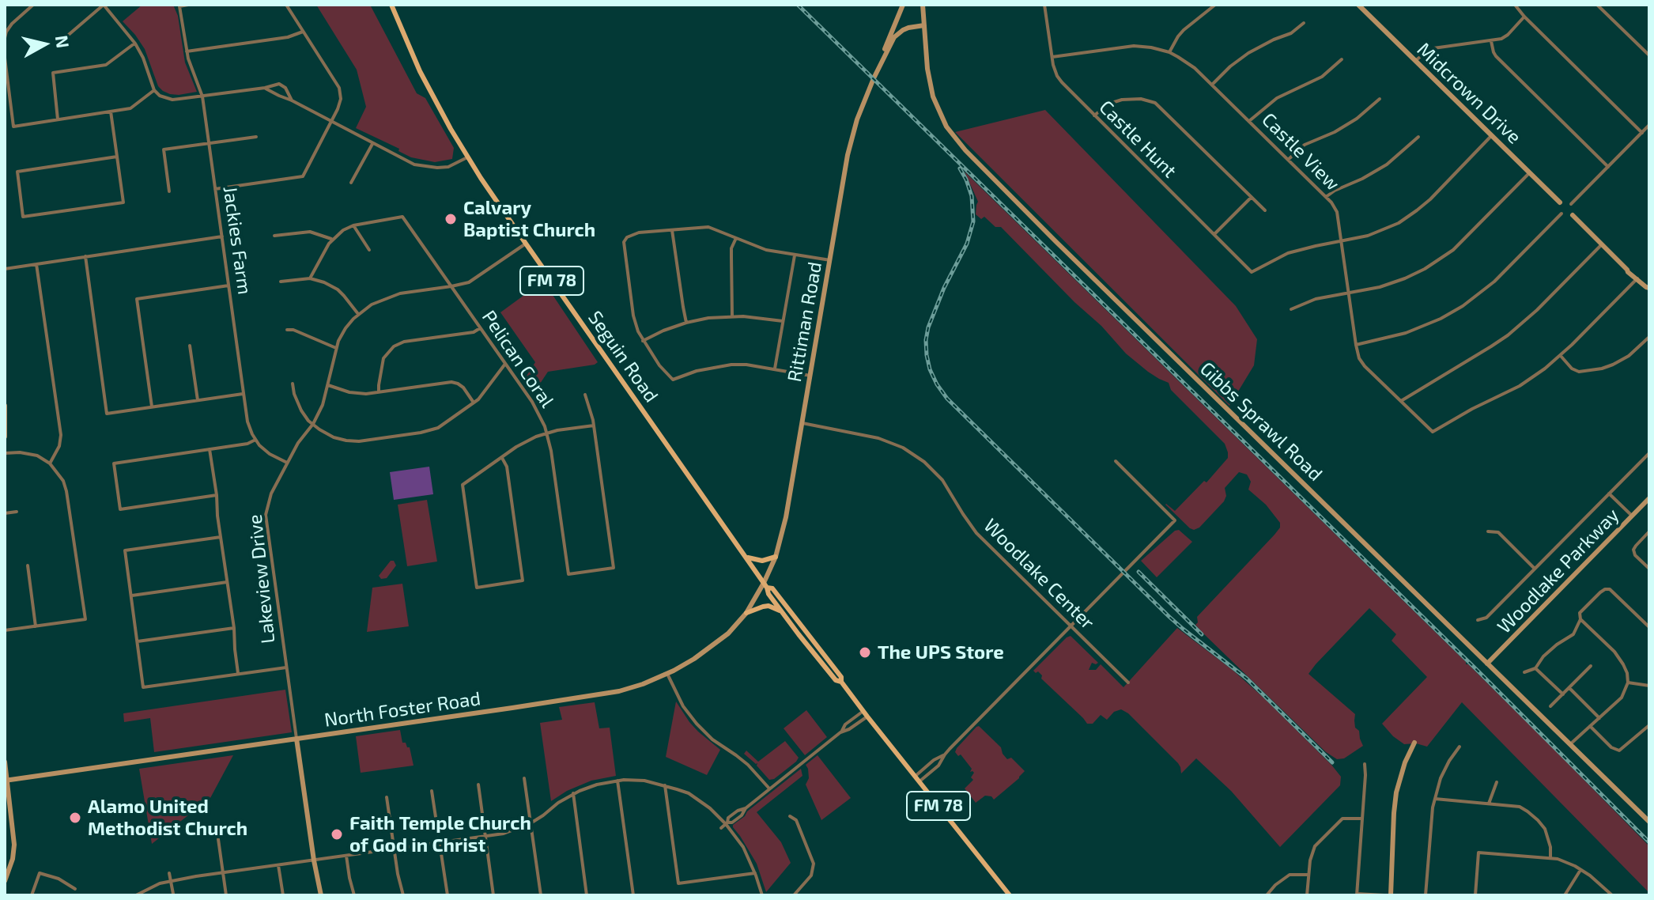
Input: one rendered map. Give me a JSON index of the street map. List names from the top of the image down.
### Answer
{
  "streets": {
    "main road": [
      "Midcrown Drive",
      "FM 78",
      "Rittiman Road",
      "Seguin Road",
      "Gibbs Sprawl Road",
      "Woodlake Parkway",
      "Lakeview Drive",
      "North Foster Road"
    ],
    "street": [
      "Castle Hunt",
      "Castle View",
      "Jackies Farm",
      "Pelican Coral",
      "Woodlake Center"
    ]
  },
  "crossings": [
    ["Castle Hunt", "Castle View"],
    ["Rittiman Road", "Seguin Road"],
    ["Rittiman Road", "Gibbs Sprawl Road"],
    ["Rittiman Road", "Woodlake Center"],
    ["Rittiman Road", "North Foster Road"],
    ["Seguin Road", "Lakeview Drive"],
    ["Seguin Road", "North Foster Road"],
    ["Pelican Coral", "Lakeview Drive"],
    ["Gibbs Sprawl Road", "Woodlake Parkway"],
    ["Lakeview Drive", "North Foster Road"]
  ],
  "places": [
    "Calvary Baptist Church",
    "The UPS Store",
    "Alamo United Methodist Church",
    "Faith Temple Church of God in Christ"
  ],
  "north": "right"
}
